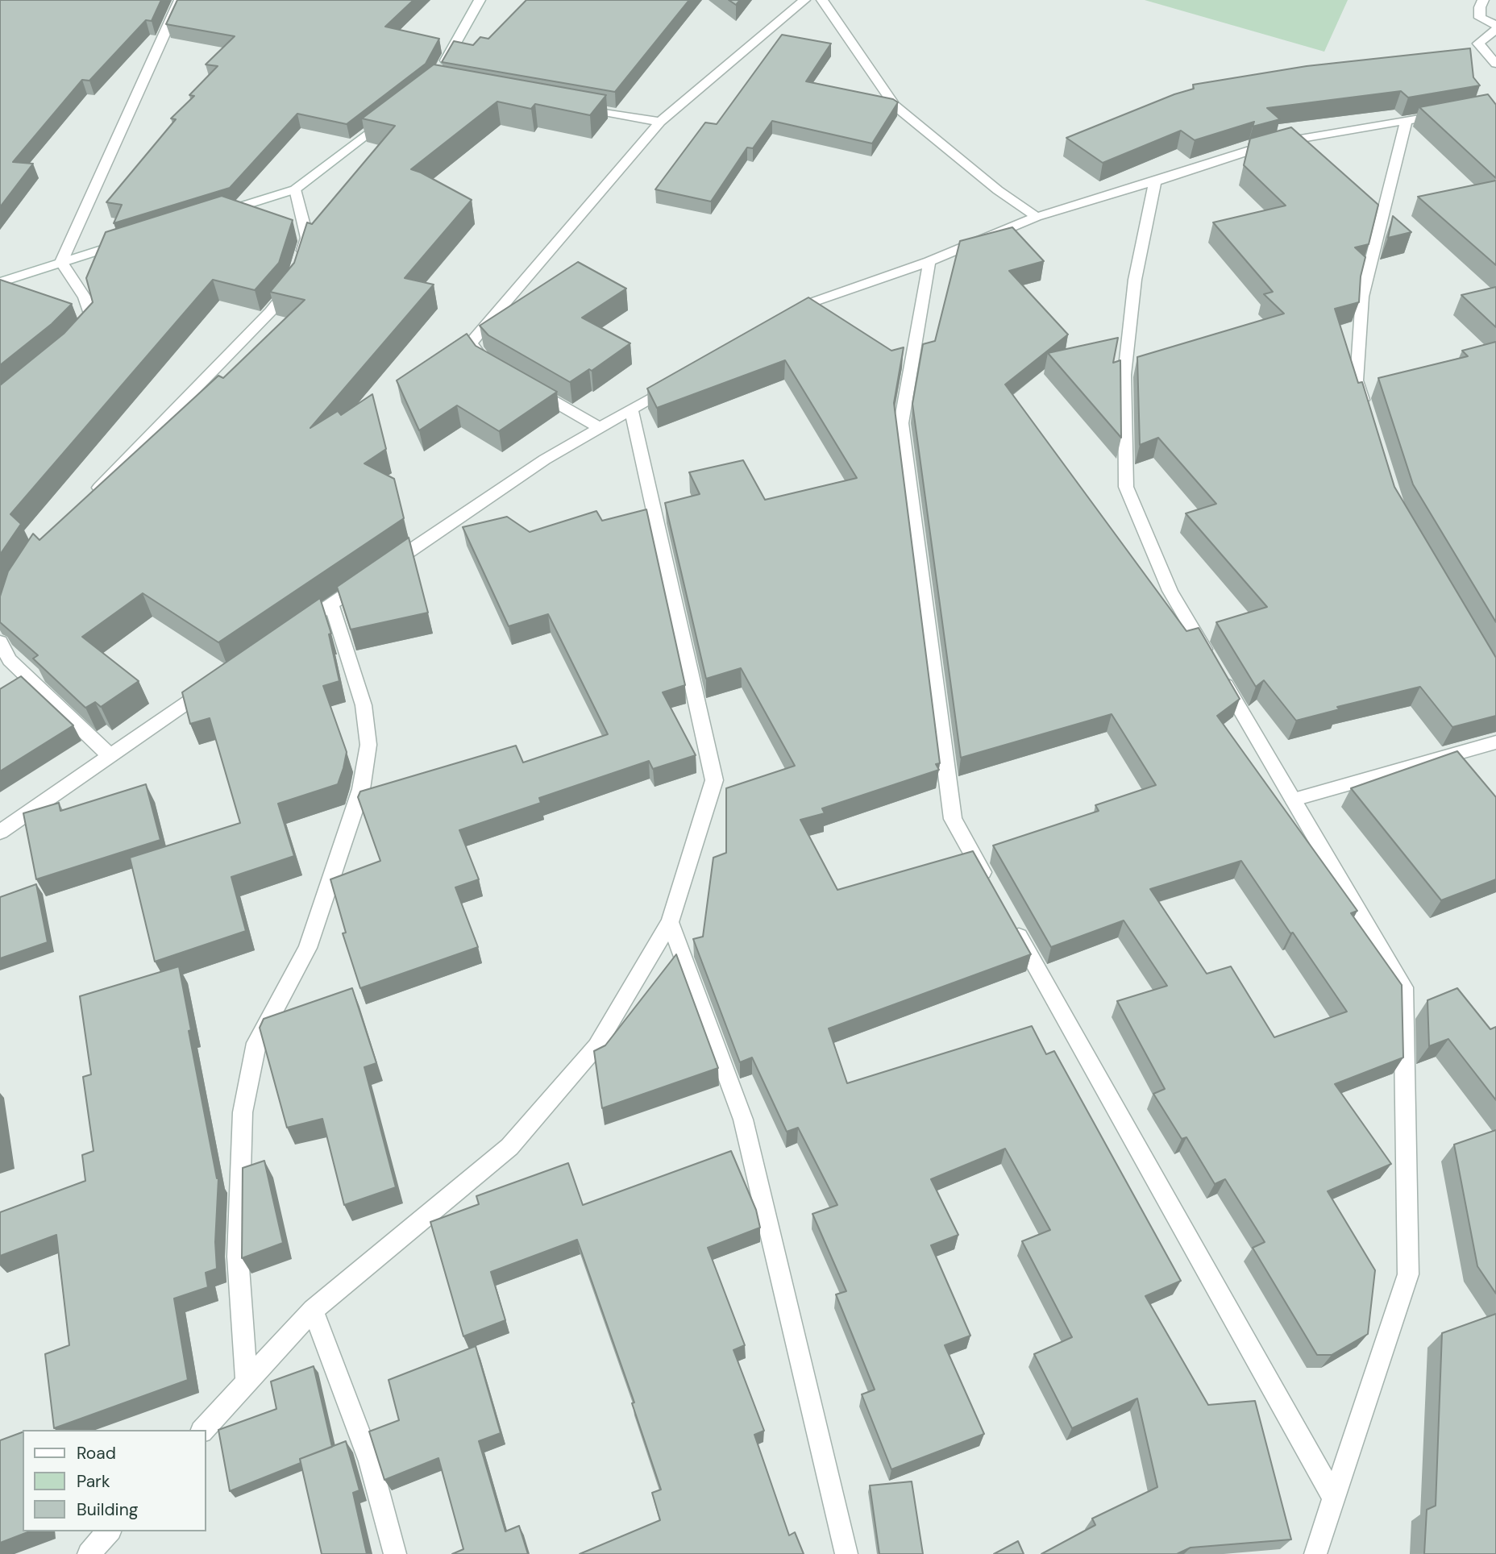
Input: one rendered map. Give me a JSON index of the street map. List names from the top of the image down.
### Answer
{
  "legend": ["Road", "Park", "Building"]
}
